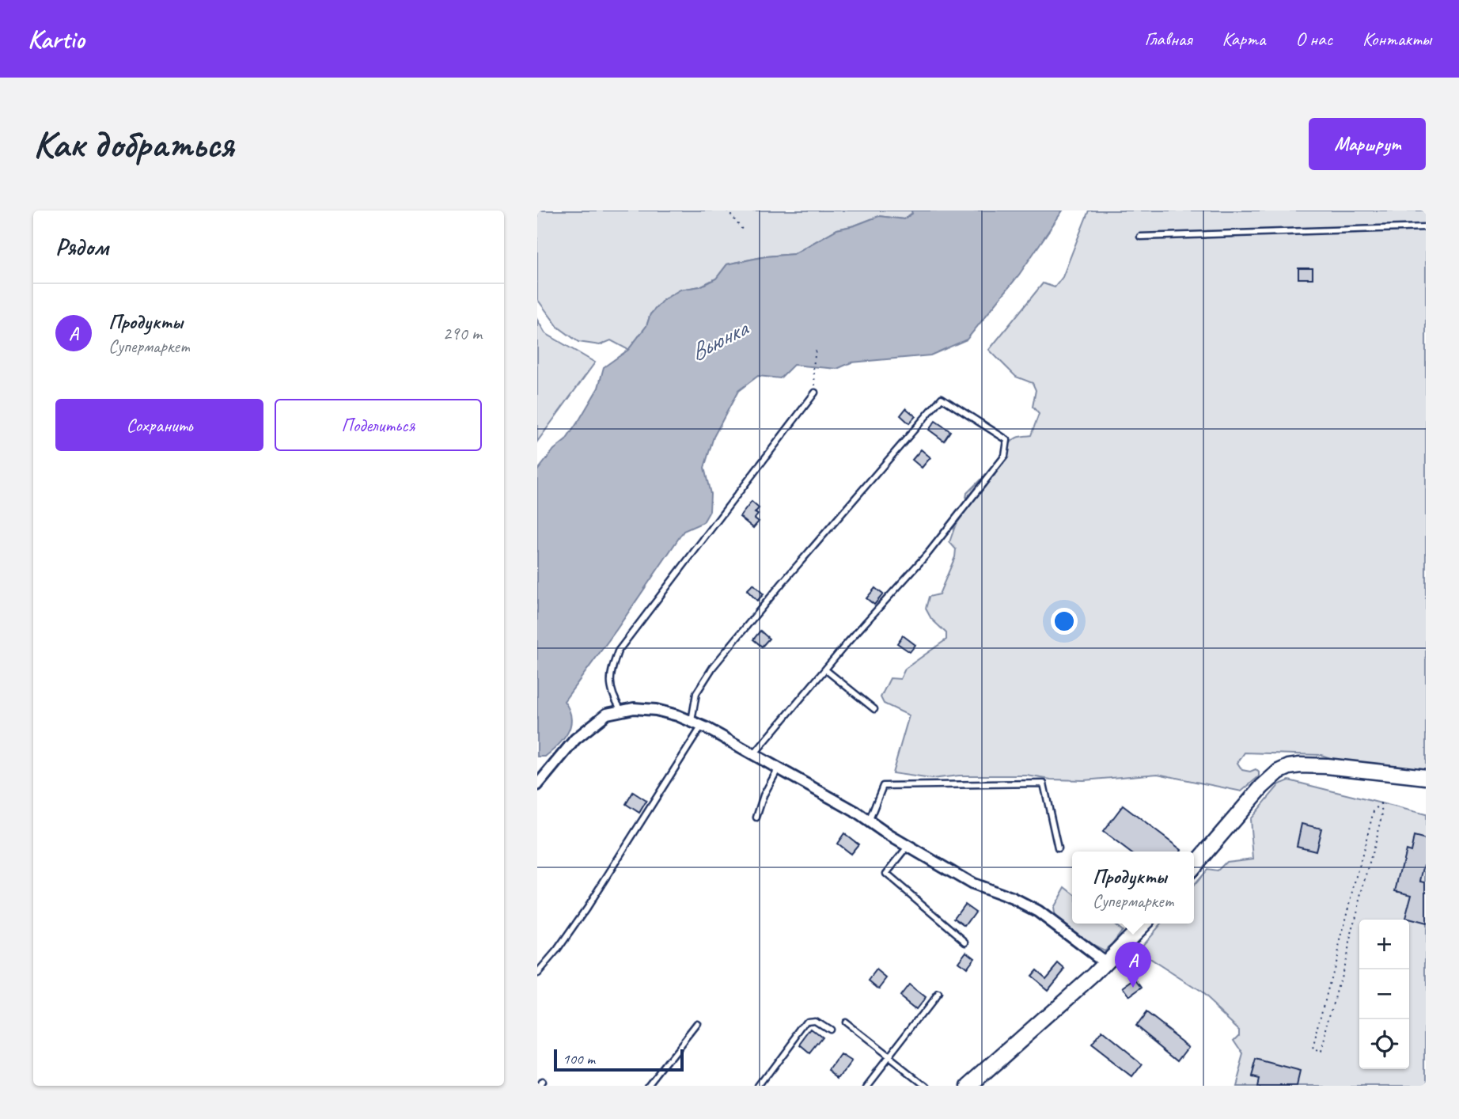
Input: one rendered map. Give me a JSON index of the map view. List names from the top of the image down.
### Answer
{
  "water": ["Вьюнка"],
  "scale_bar": "100 m",
  "page": {
    "header": "Kartio",
    "nav": [
      "Главная",
      "Карта",
      "О нас",
      "Контакты"
    ],
    "buttons": [
      "Маршрут",
      ["Сохранить", "Поделиться"]
    ],
    "title": "Как добраться",
    "heading": "Рядом",
    "list": [
      {
        "mark": "A",
        "name": "Продукты",
        "note": "Супермаркет",
        "value": "290 m"
      }
    ],
    "popup": ["Продукты", "Супермаркет"],
    "map_buttons": ["+", "−"],
    "pins": "A",
    "scale": "100 m"
  }
}
